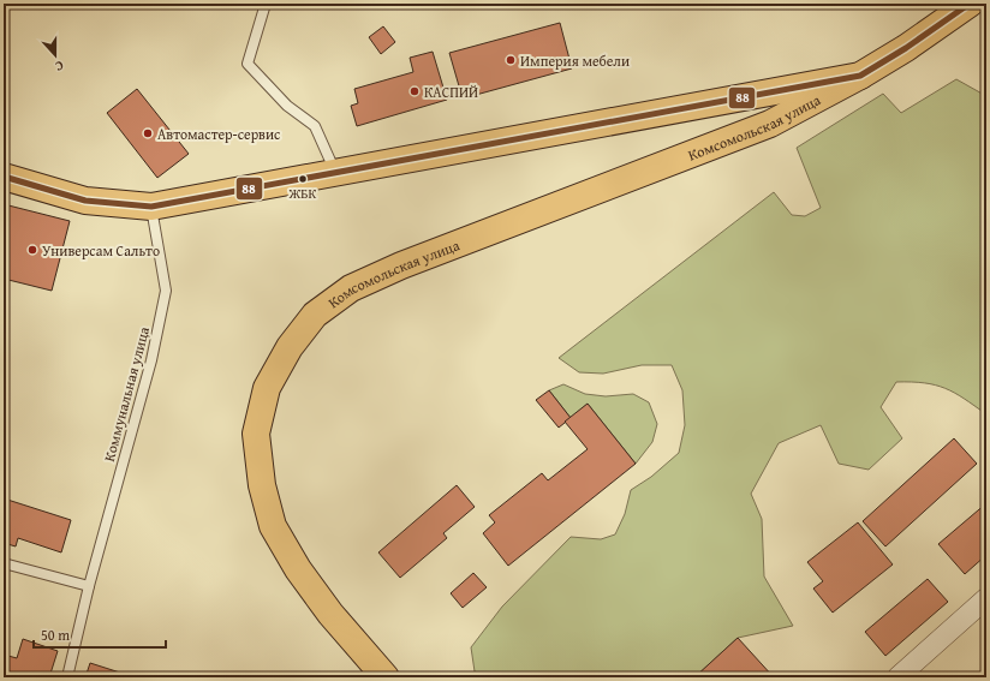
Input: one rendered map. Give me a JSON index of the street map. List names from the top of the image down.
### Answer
{
  "streets": {
    "main road": ["Комсомольская улица"],
    "lane": ["Коммунальная улица"]
  },
  "places": [
    "Империя мебели",
    "КАСПИЙ",
    "Автомастер-сервис",
    "ЖБК",
    "Универсам Сальто"
  ],
  "lines": ["transit line 88"],
  "scale_bar": "50 m",
  "north": "bottom"
}
